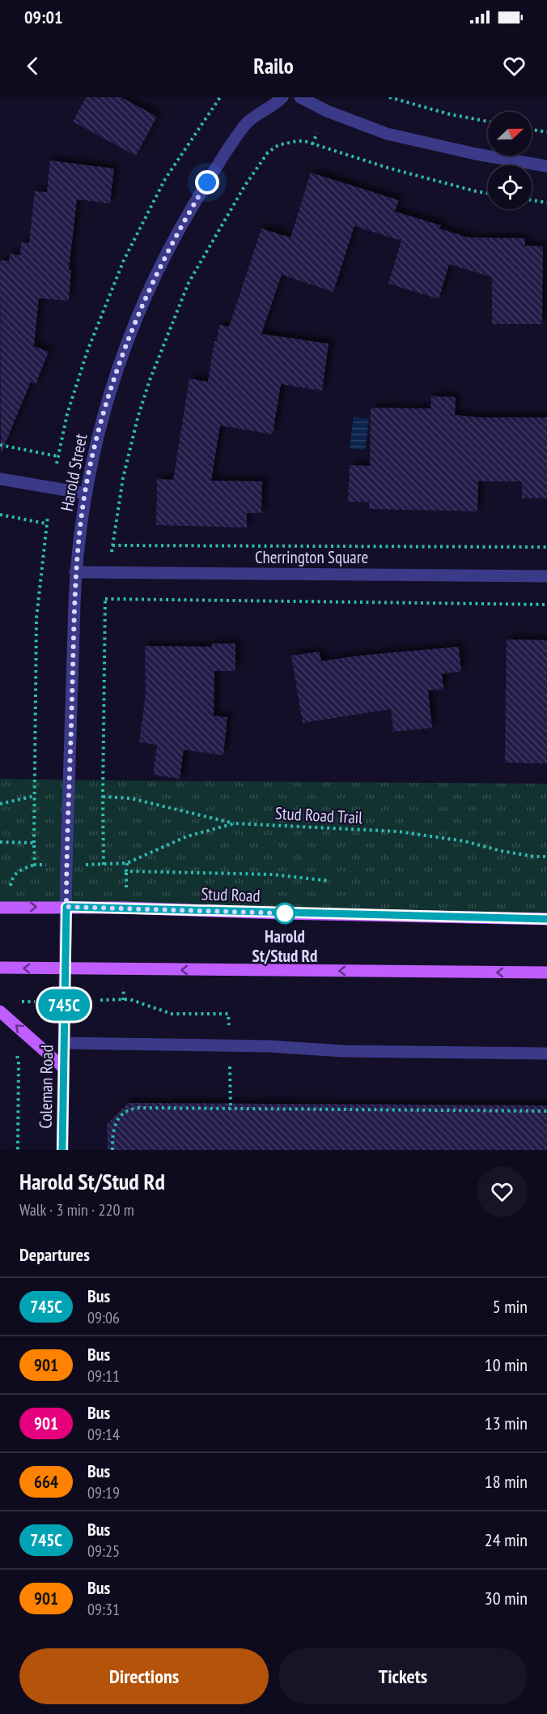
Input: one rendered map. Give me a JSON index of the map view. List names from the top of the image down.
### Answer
{
  "streets": {
    "main road": ["Stud Road"],
    "street": ["Harold Street", "Cherrington Square", "Coleman Road"],
    "path": ["Stud Road Trail"]
  },
  "crossings": [
    ["Harold Street", "Cherrington Square"],
    ["Harold Street", "Stud Road"],
    ["Harold Street", "Coleman Road"],
    ["Stud Road", "Coleman Road"]
  ],
  "places": ["Harold St/Stud Rd"],
  "lines": ["bus line 745C"],
  "north": "right",
  "page": {
    "status": "09:01",
    "header": "Railo",
    "on_map": "745C",
    "heading": [
      ["Harold St/Stud Rd", "Walk · 3 min · 220 m"],
      "Departures"
    ],
    "list": [
      {
        "mark": "745C",
        "name": "Bus",
        "note": "09:06",
        "value": "5 min"
      },
      {
        "mark": "901",
        "name": "Bus",
        "note": "09:11",
        "value": "10 min"
      },
      {
        "mark": "901",
        "name": "Bus",
        "note": "09:14",
        "value": "13 min"
      },
      {
        "mark": "664",
        "name": "Bus",
        "note": "09:19",
        "value": "18 min"
      },
      {
        "mark": "745C",
        "name": "Bus",
        "note": "09:25",
        "value": "24 min"
      },
      {
        "mark": "901",
        "name": "Bus",
        "note": "09:31",
        "value": "30 min"
      }
    ],
    "buttons": ["Directions", "Tickets"]
  }
}
